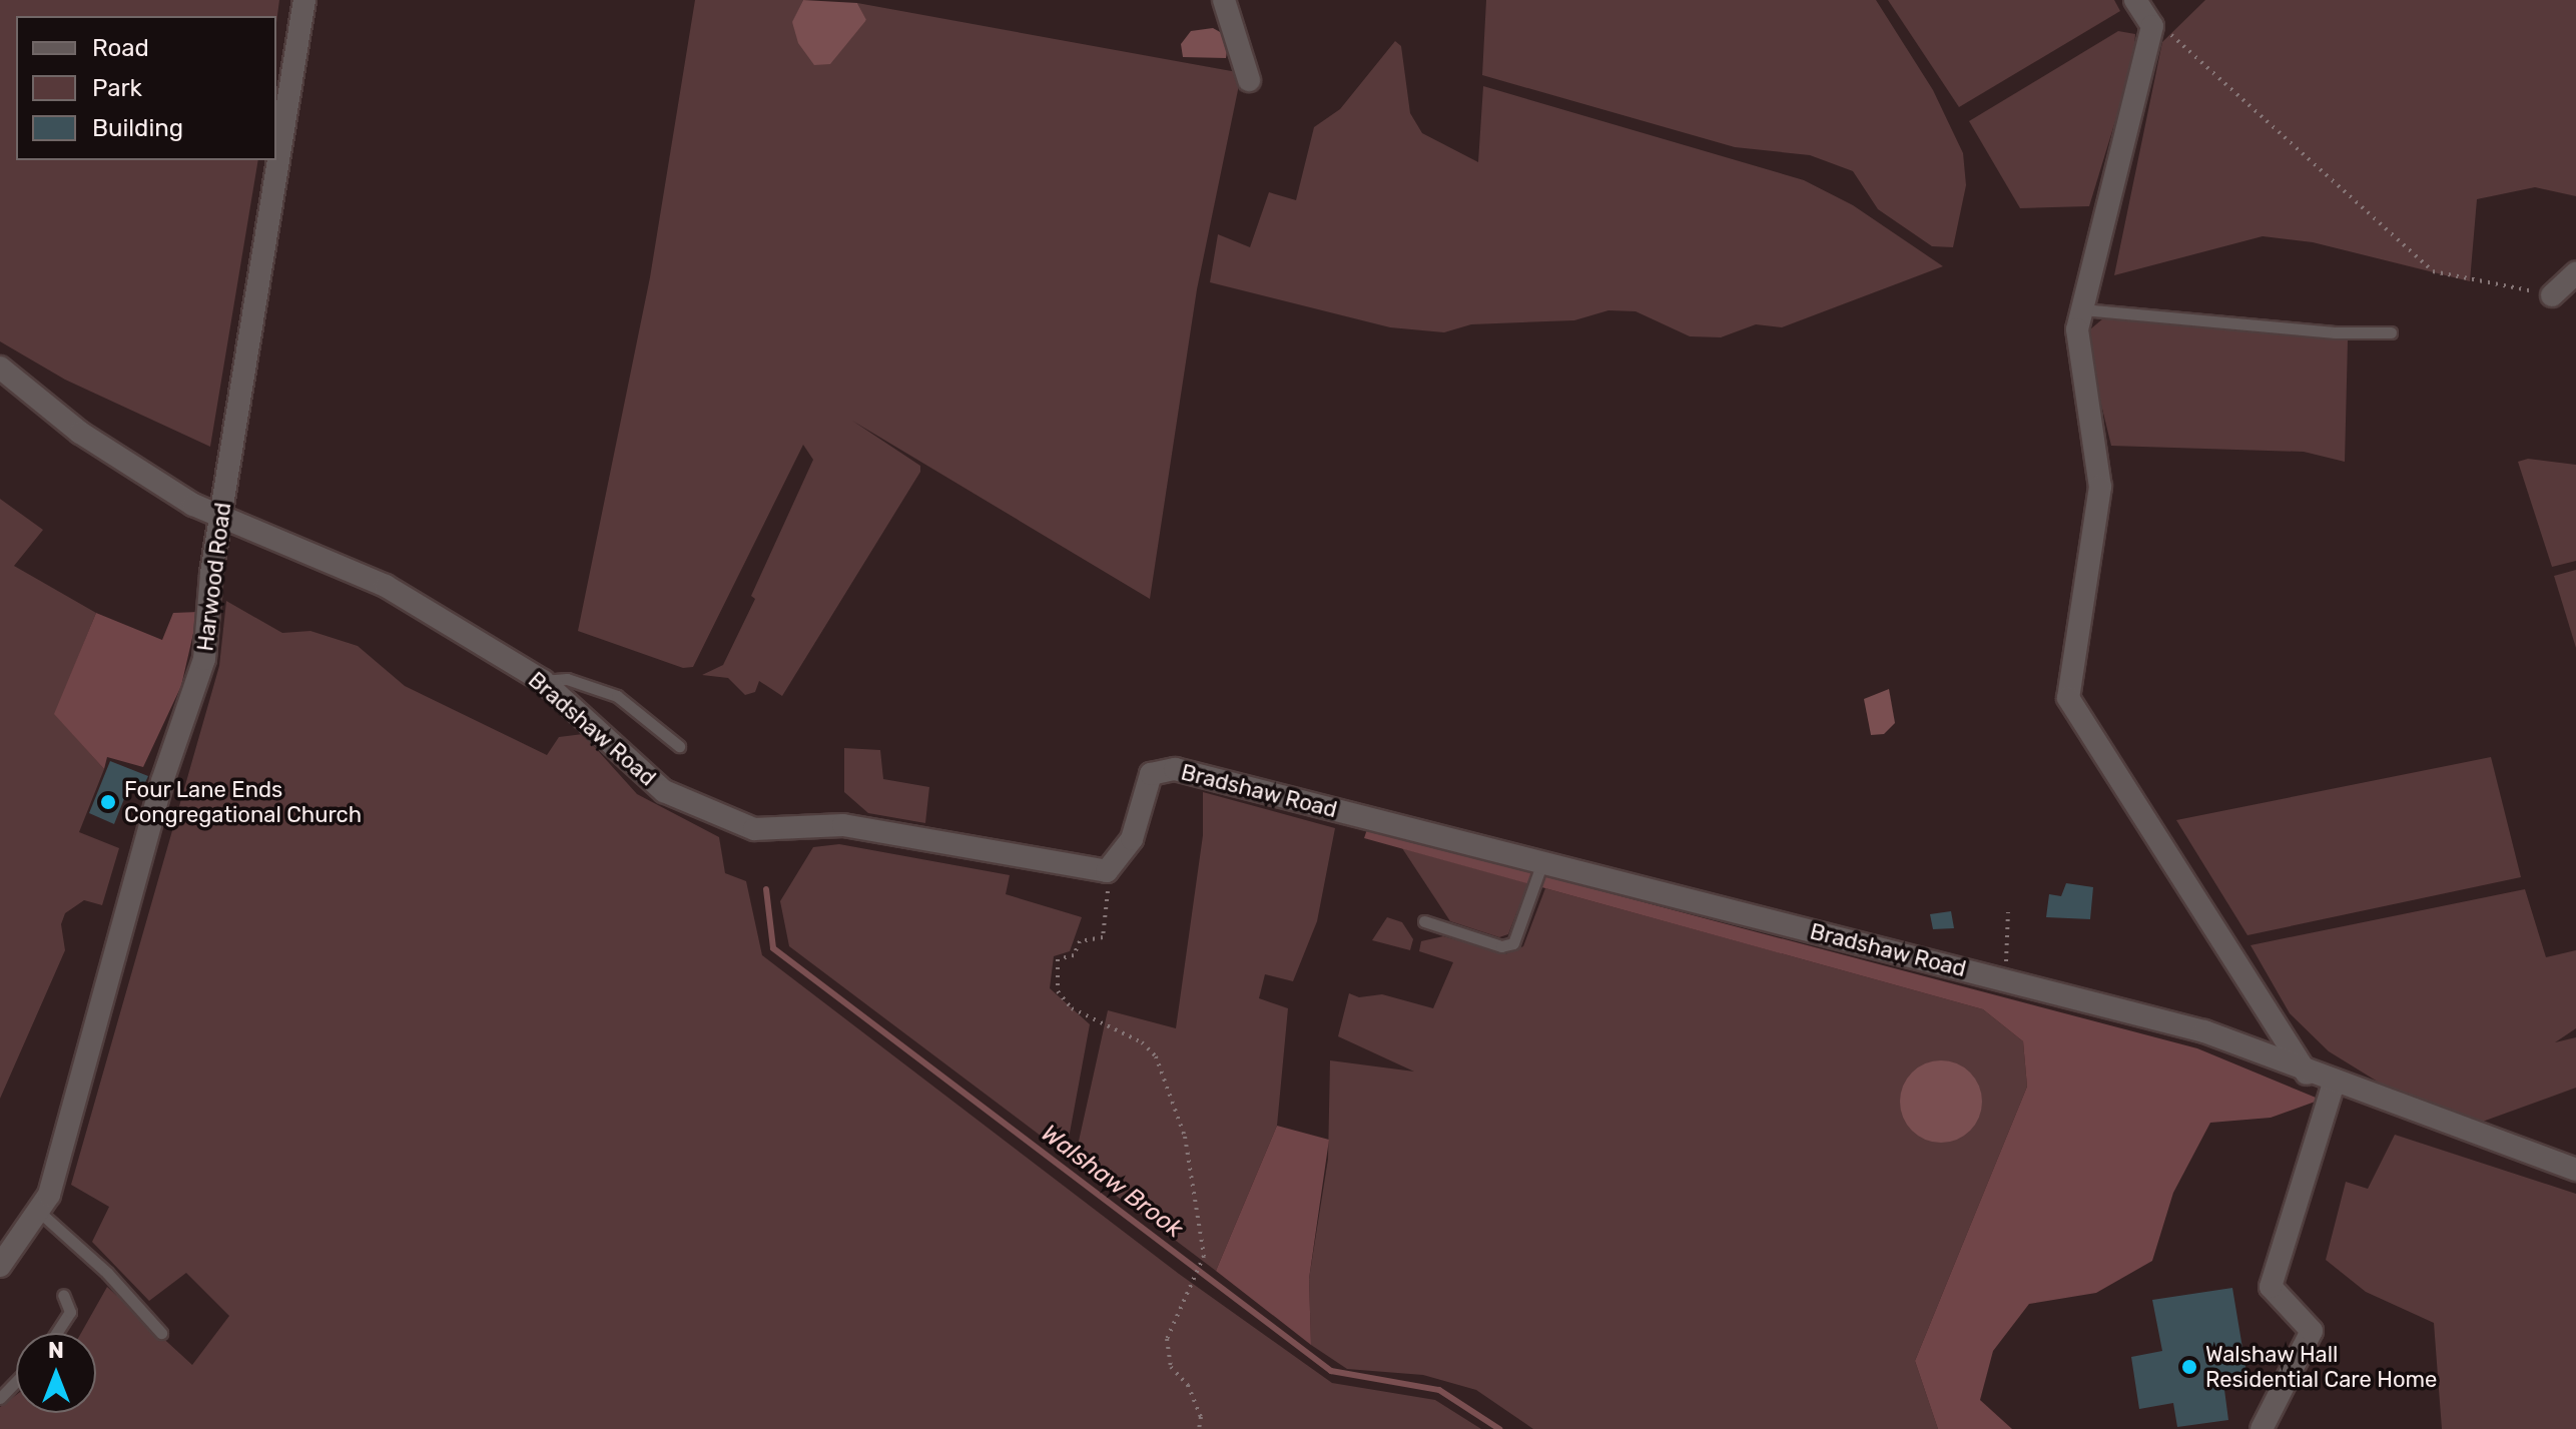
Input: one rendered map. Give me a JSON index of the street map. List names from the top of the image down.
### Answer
{
  "streets": {
    "street": ["Harwood Road", "Bradshaw Road"]
  },
  "crossings": [
    ["Harwood Road", "Bradshaw Road"]
  ],
  "water": ["Walshaw Brook"],
  "places": ["Four Lane Ends Congregational Church", "Walshaw Hall Residential Care Home"],
  "legend": ["Road", "Park", "Building"],
  "north": "top"
}
